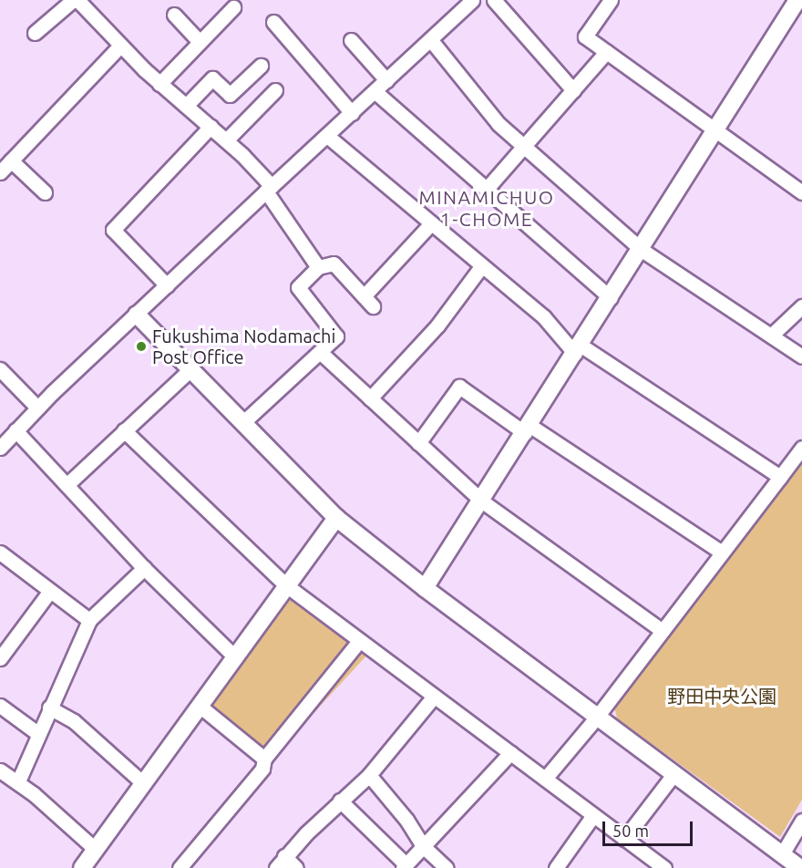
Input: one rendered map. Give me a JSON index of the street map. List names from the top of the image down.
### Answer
{
  "districts": ["MINAMICHUO 1-CHOME"],
  "parks": ["野田中央公園"],
  "places": ["Fukushima Nodamachi Post Office"],
  "scale_bar": "50 m"
}
